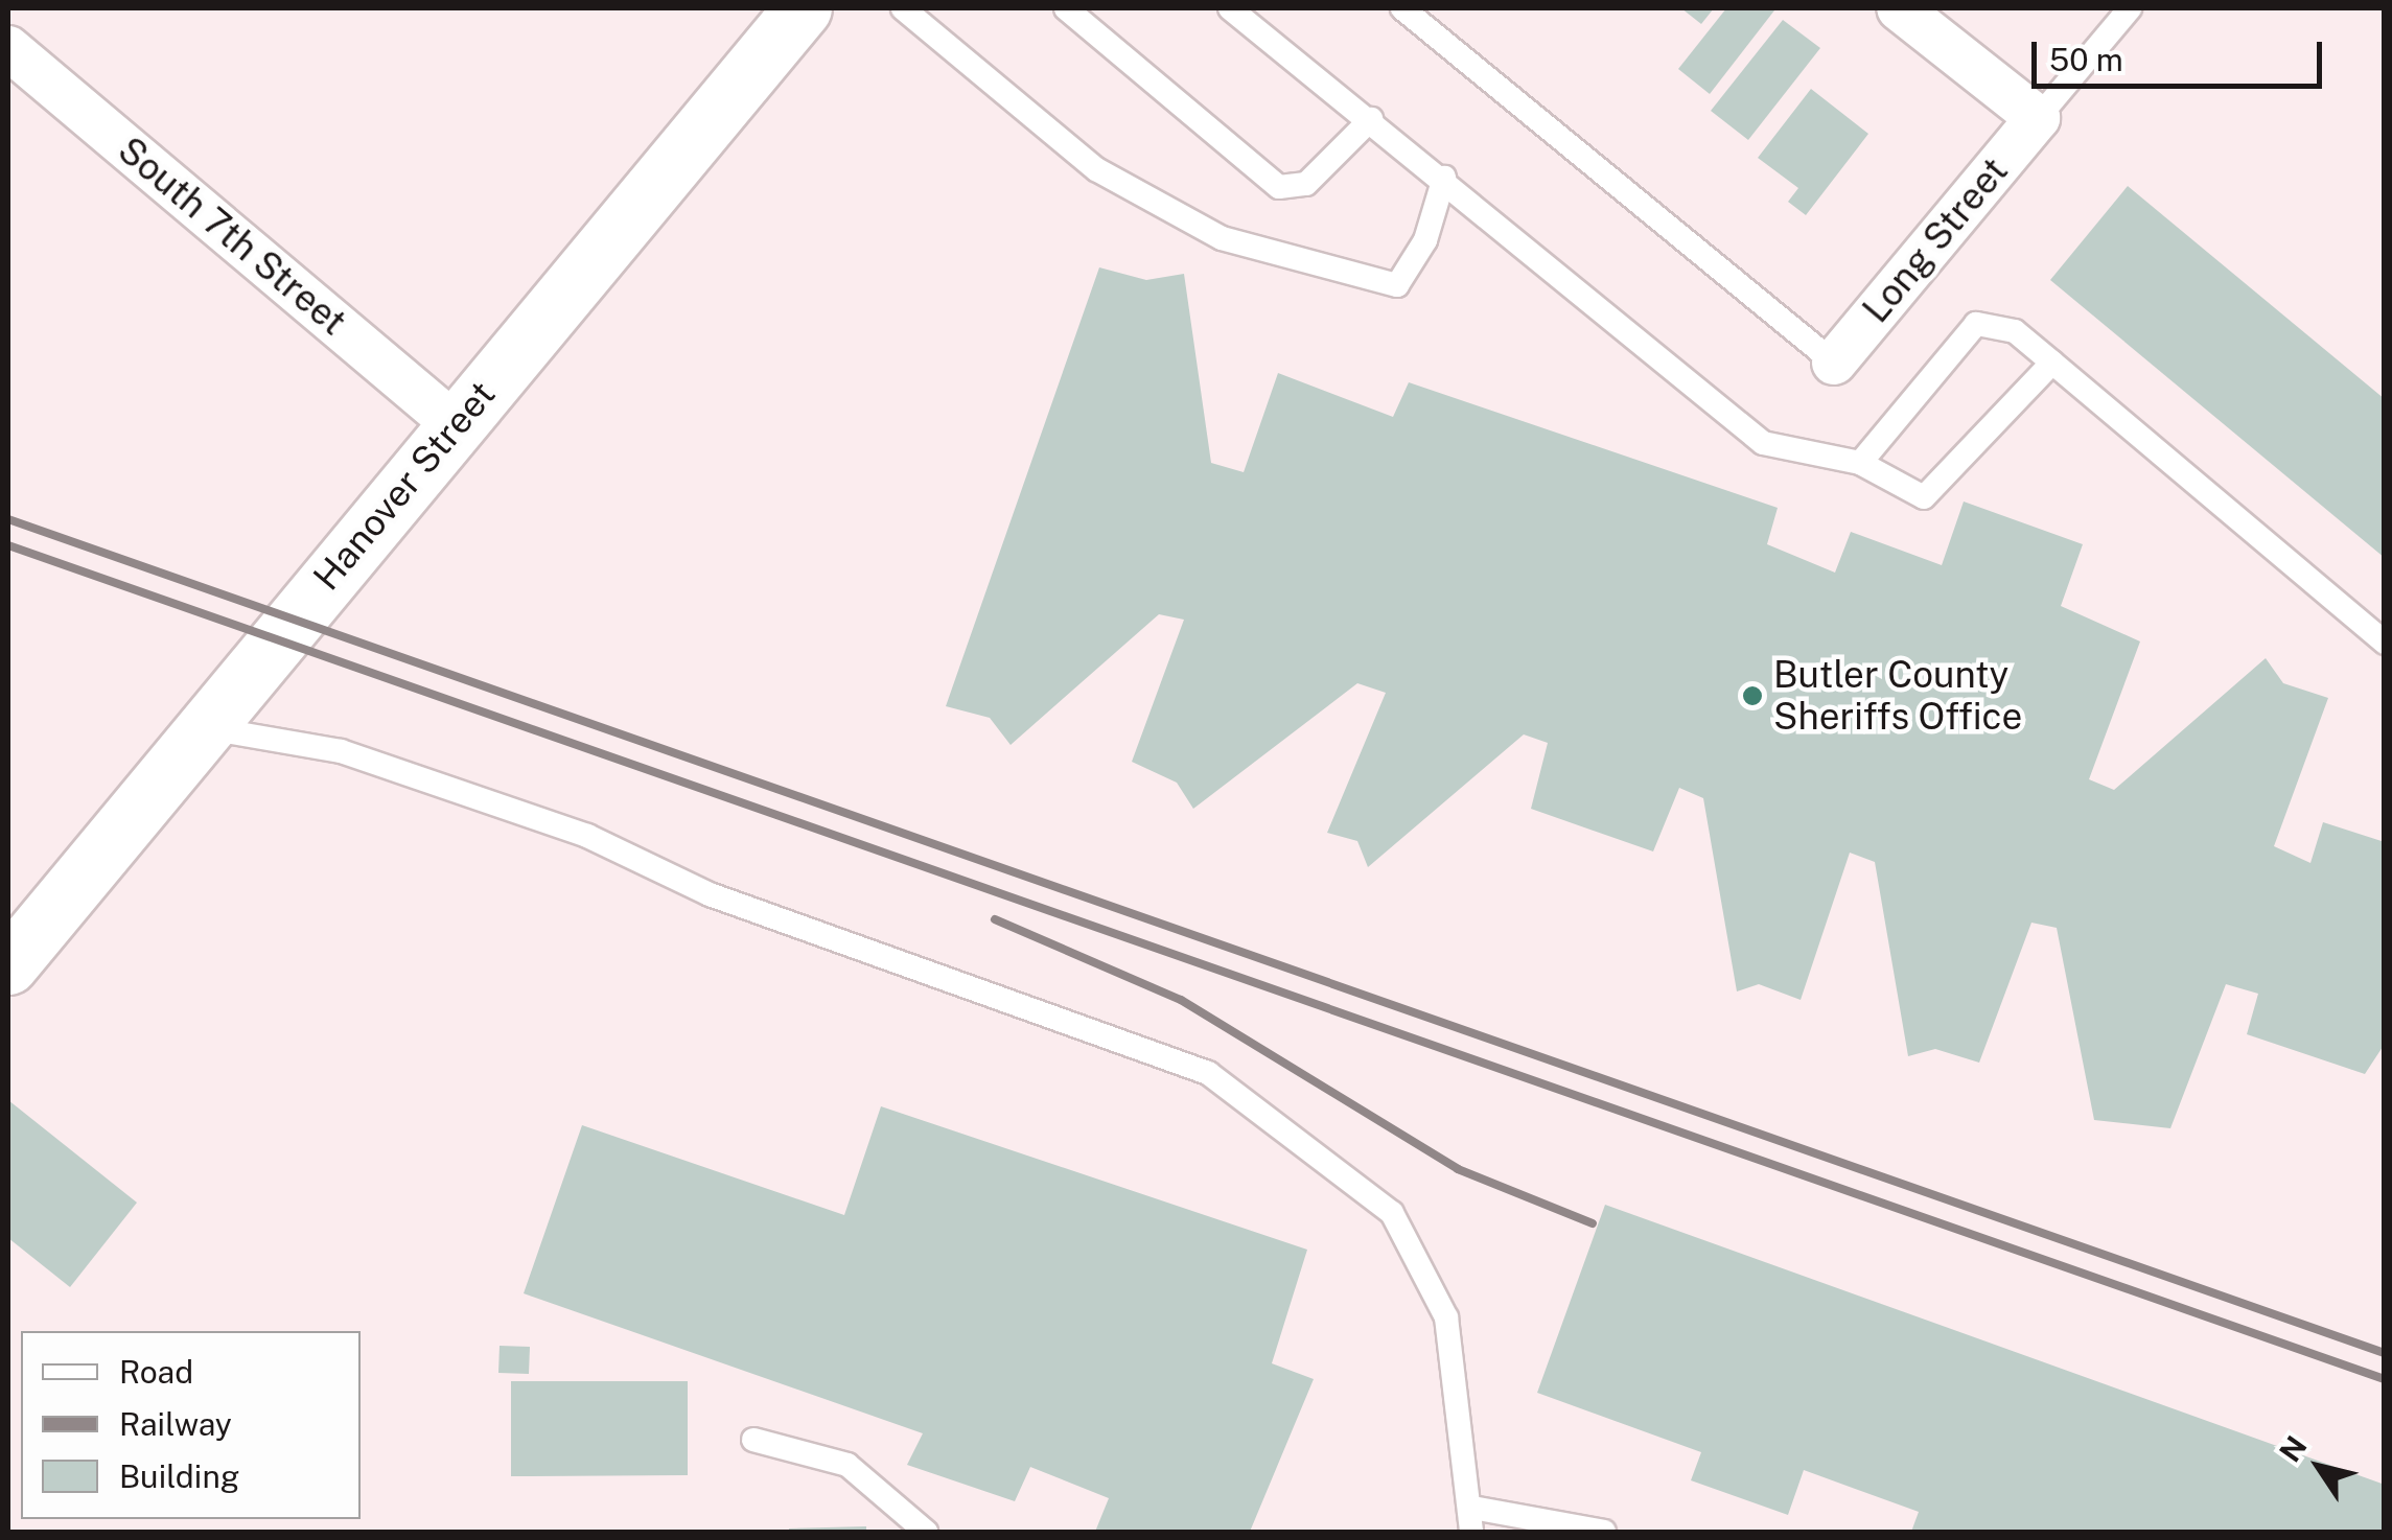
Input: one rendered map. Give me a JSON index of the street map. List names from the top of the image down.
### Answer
{
  "streets": {
    "street": ["South 7th Street", "Long Street", "Hanover Street"]
  },
  "crossings": [
    ["South 7th Street", "Hanover Street"]
  ],
  "places": ["Butler County Sheriffs Office"],
  "legend": ["Road", "Railway", "Building"],
  "scale_bar": "50 m",
  "north": "top left"
}
